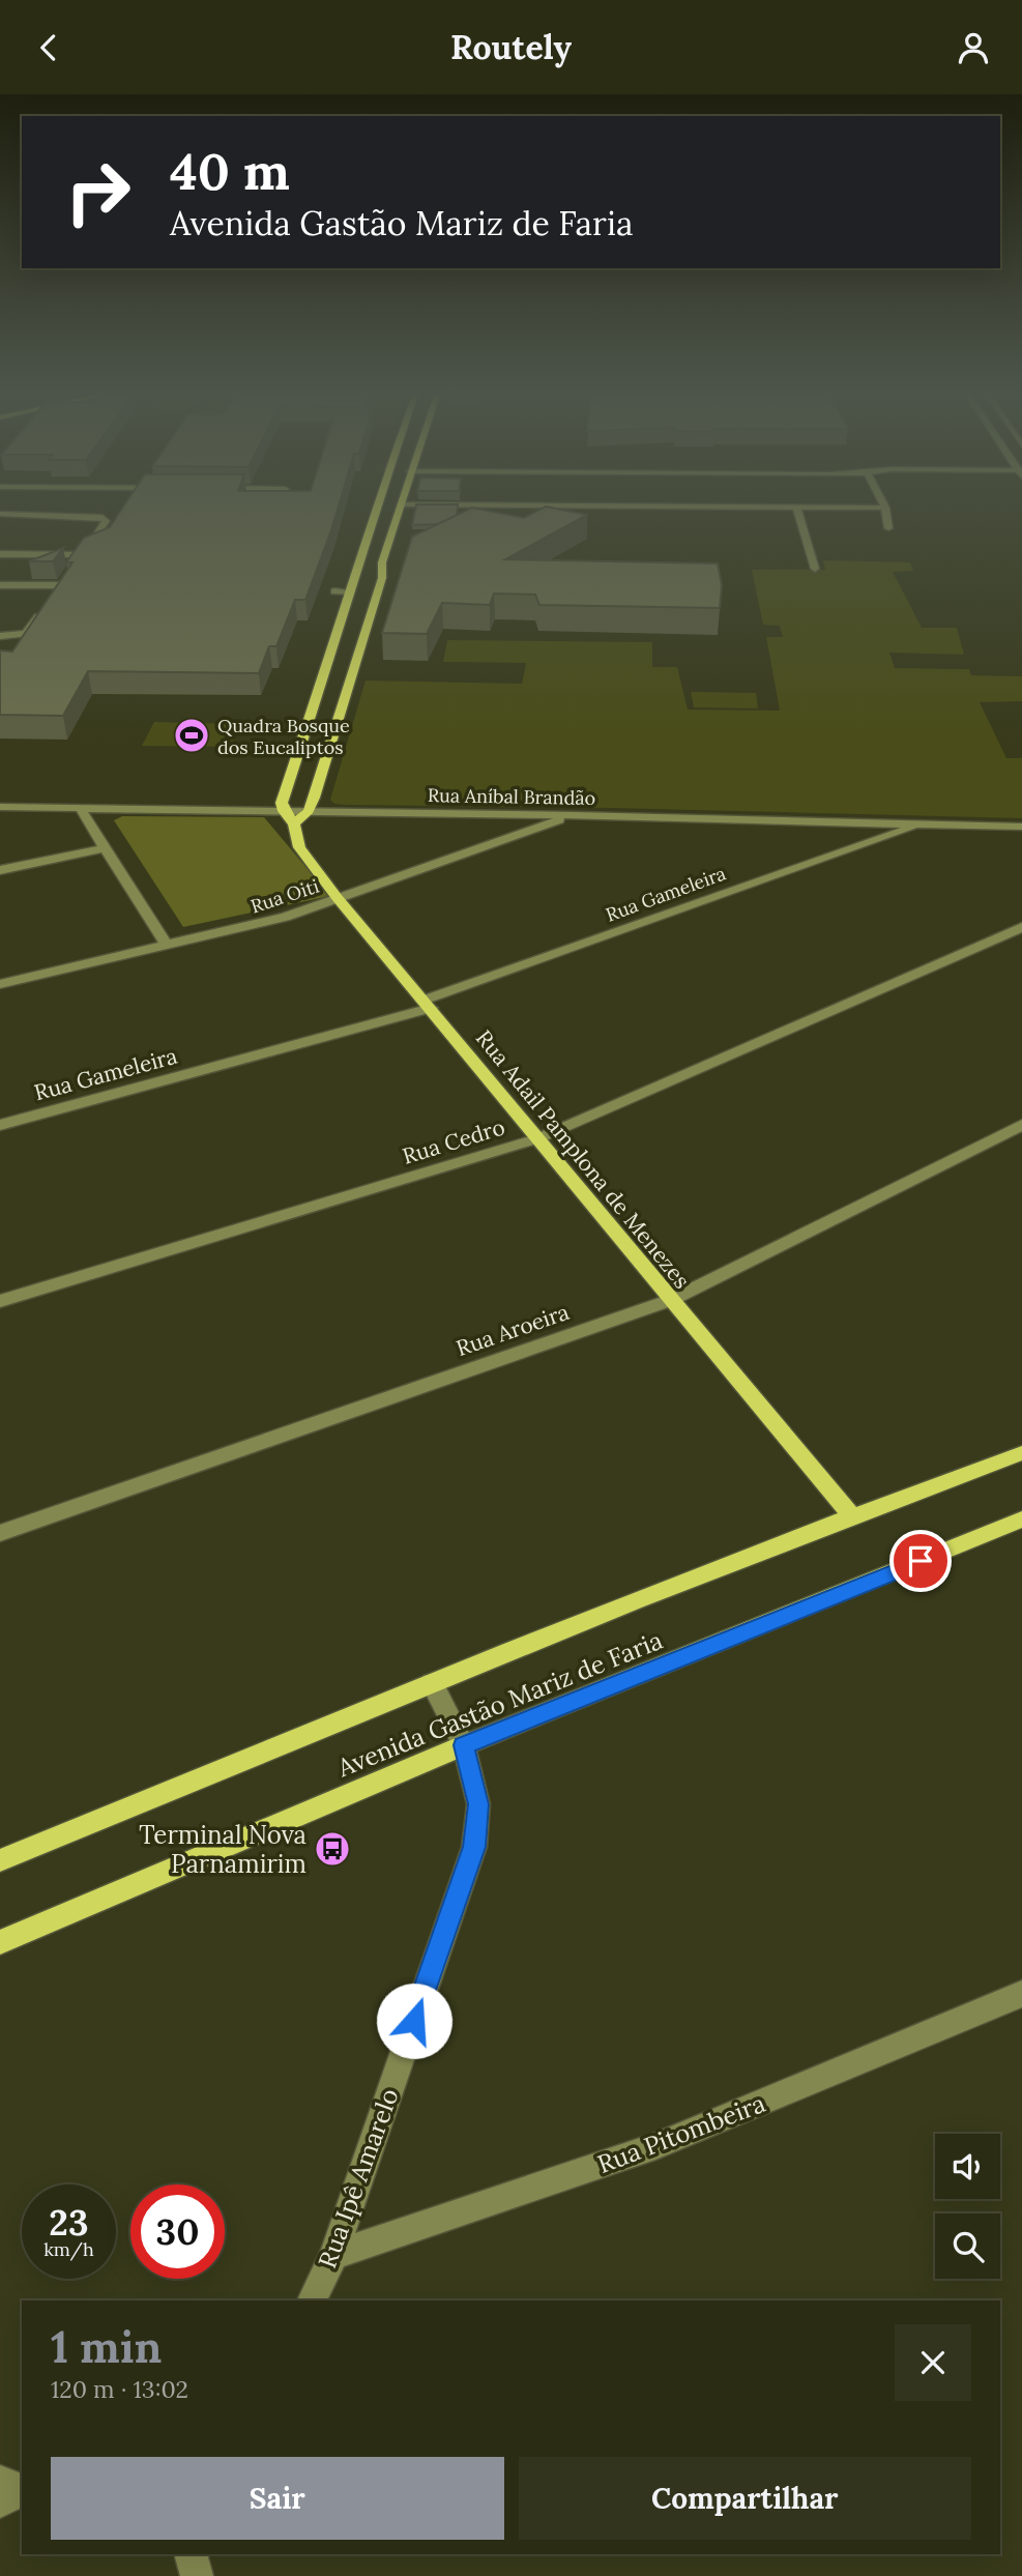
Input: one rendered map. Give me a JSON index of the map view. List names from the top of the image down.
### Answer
{
  "streets": {
    "main road": ["Rua Adail Pamplona de Menezes", "Avenida Gastão Mariz de Faria"],
    "street": [
      "Rua Aníbal Brandão",
      "Rua Gameleira",
      "Rua Oiti",
      "Rua Cedro",
      "Rua Aroeira",
      "Rua Pitombeira",
      "Rua Ipê Amarelo"
    ]
  },
  "crossings": [
    ["Rua Aníbal Brandão", "Rua Gameleira"],
    ["Rua Aníbal Brandão", "Rua Oiti"],
    ["Rua Gameleira", "Rua Adail Pamplona de Menezes"],
    ["Rua Oiti", "Rua Adail Pamplona de Menezes"],
    ["Rua Cedro", "Rua Adail Pamplona de Menezes"],
    ["Rua Adail Pamplona de Menezes", "Rua Aroeira"],
    ["Rua Adail Pamplona de Menezes", "Avenida Gastão Mariz de Faria"],
    ["Avenida Gastão Mariz de Faria", "Rua Ipê Amarelo"],
    ["Rua Pitombeira", "Rua Ipê Amarelo"]
  ],
  "places": {
    "sports": ["Quadra Bosque dos Eucaliptos"],
    "bus stop": ["Terminal Nova Parnamirim"]
  },
  "page": {
    "header": "Routely",
    "turn": ["40 m", "Avenida Gastão Mariz de Faria"],
    "speed": "23 km/h",
    "limit": "30",
    "heading": ["1 min", "120 m · 13:02"],
    "buttons": ["Sair", "Compartilhar"]
  }
}
